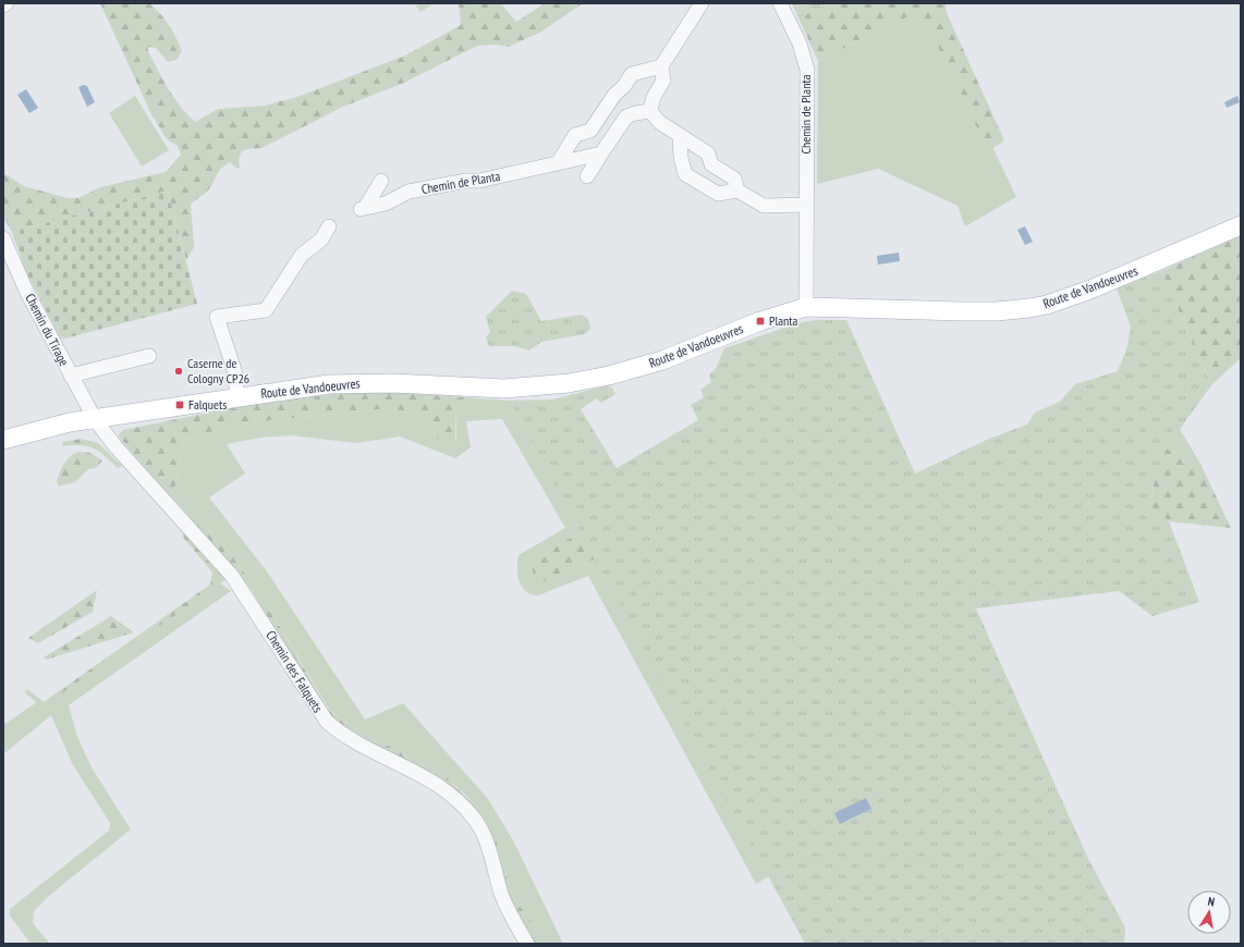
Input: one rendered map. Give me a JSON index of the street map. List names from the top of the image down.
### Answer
{
  "streets": {
    "main road": ["Route de Vandoeuvres"],
    "street": ["Chemin de Planta", "Chemin du Tirage", "Chemin des Falquets"]
  },
  "crossings": [
    ["Chemin de Planta", "Route de Vandoeuvres"],
    ["Route de Vandoeuvres", "Chemin du Tirage"],
    ["Route de Vandoeuvres", "Chemin des Falquets"],
    ["Chemin du Tirage", "Chemin des Falquets"]
  ],
  "places": {
    "transit": ["Planta", "Falquets"],
    "other": ["Caserne de Cologny CP26"]
  },
  "north": "top"
}
